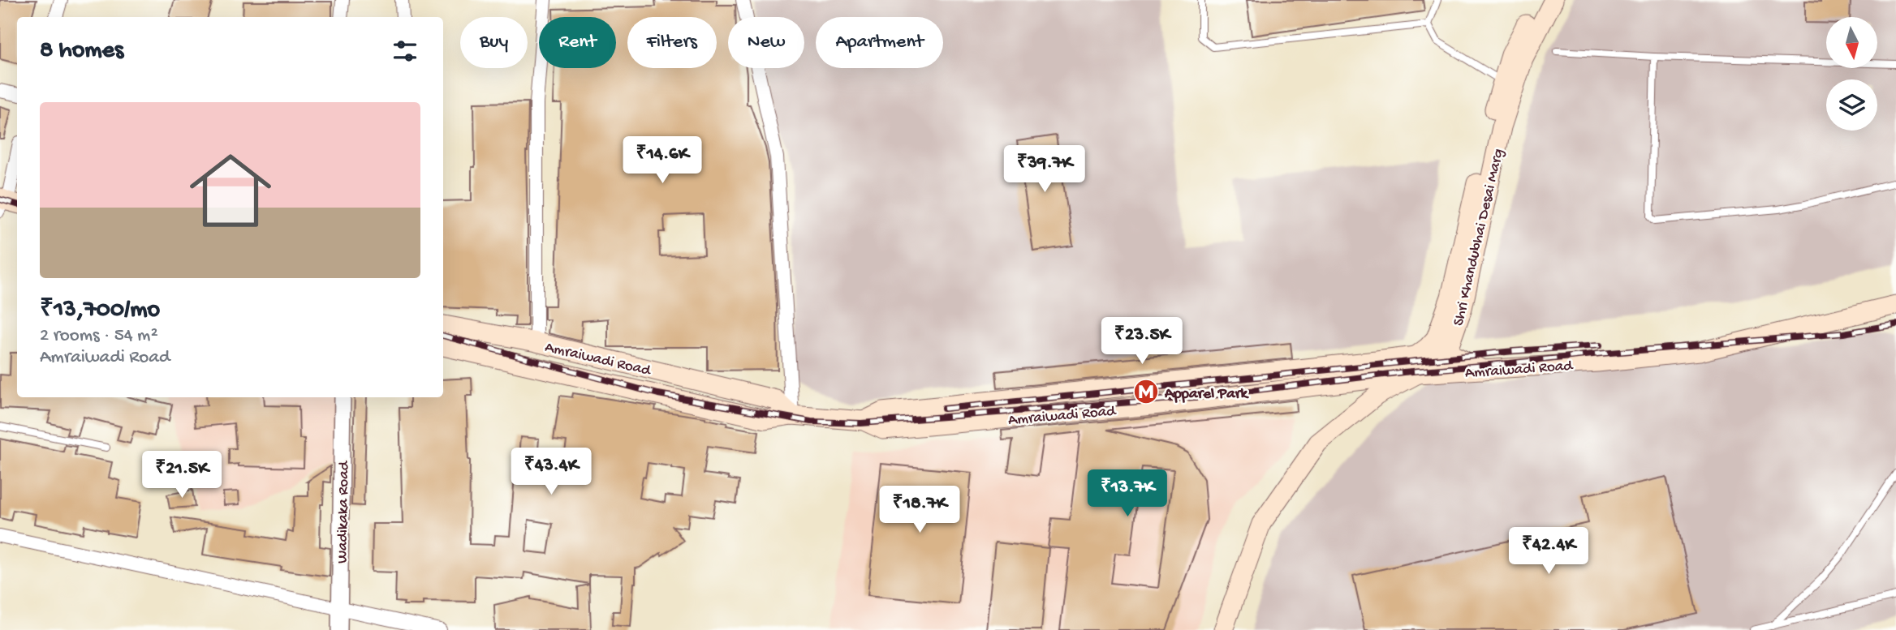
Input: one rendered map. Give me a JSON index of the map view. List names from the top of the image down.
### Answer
{
  "streets": {
    "main road": ["Shri Khandubhai Desai Marg", "Amraiwadi Road"],
    "street": ["Wadikaka Road"]
  },
  "crossings": [
    ["Shri Khandubhai Desai Marg", "Amraiwadi Road"]
  ],
  "places": {
    "metro station": ["Apparel Park"]
  },
  "north": "bottom",
  "page": {
    "chip": [
      "Buy",
      "Rent",
      "Filters",
      "New",
      "Apartment"
    ],
    "heading": "8 homes",
    "list": [
      {
        "name": "₹13,700/mo",
        "note": "2 rooms · 54 m² · Amraiwadi Road"
      }
    ],
    "price": [
      "₹14.6K",
      "₹39.7K",
      "₹23.5K",
      "₹43.4K",
      "₹21.5K",
      "₹13.7K",
      "₹18.7K",
      "₹42.4K"
    ]
  }
}
